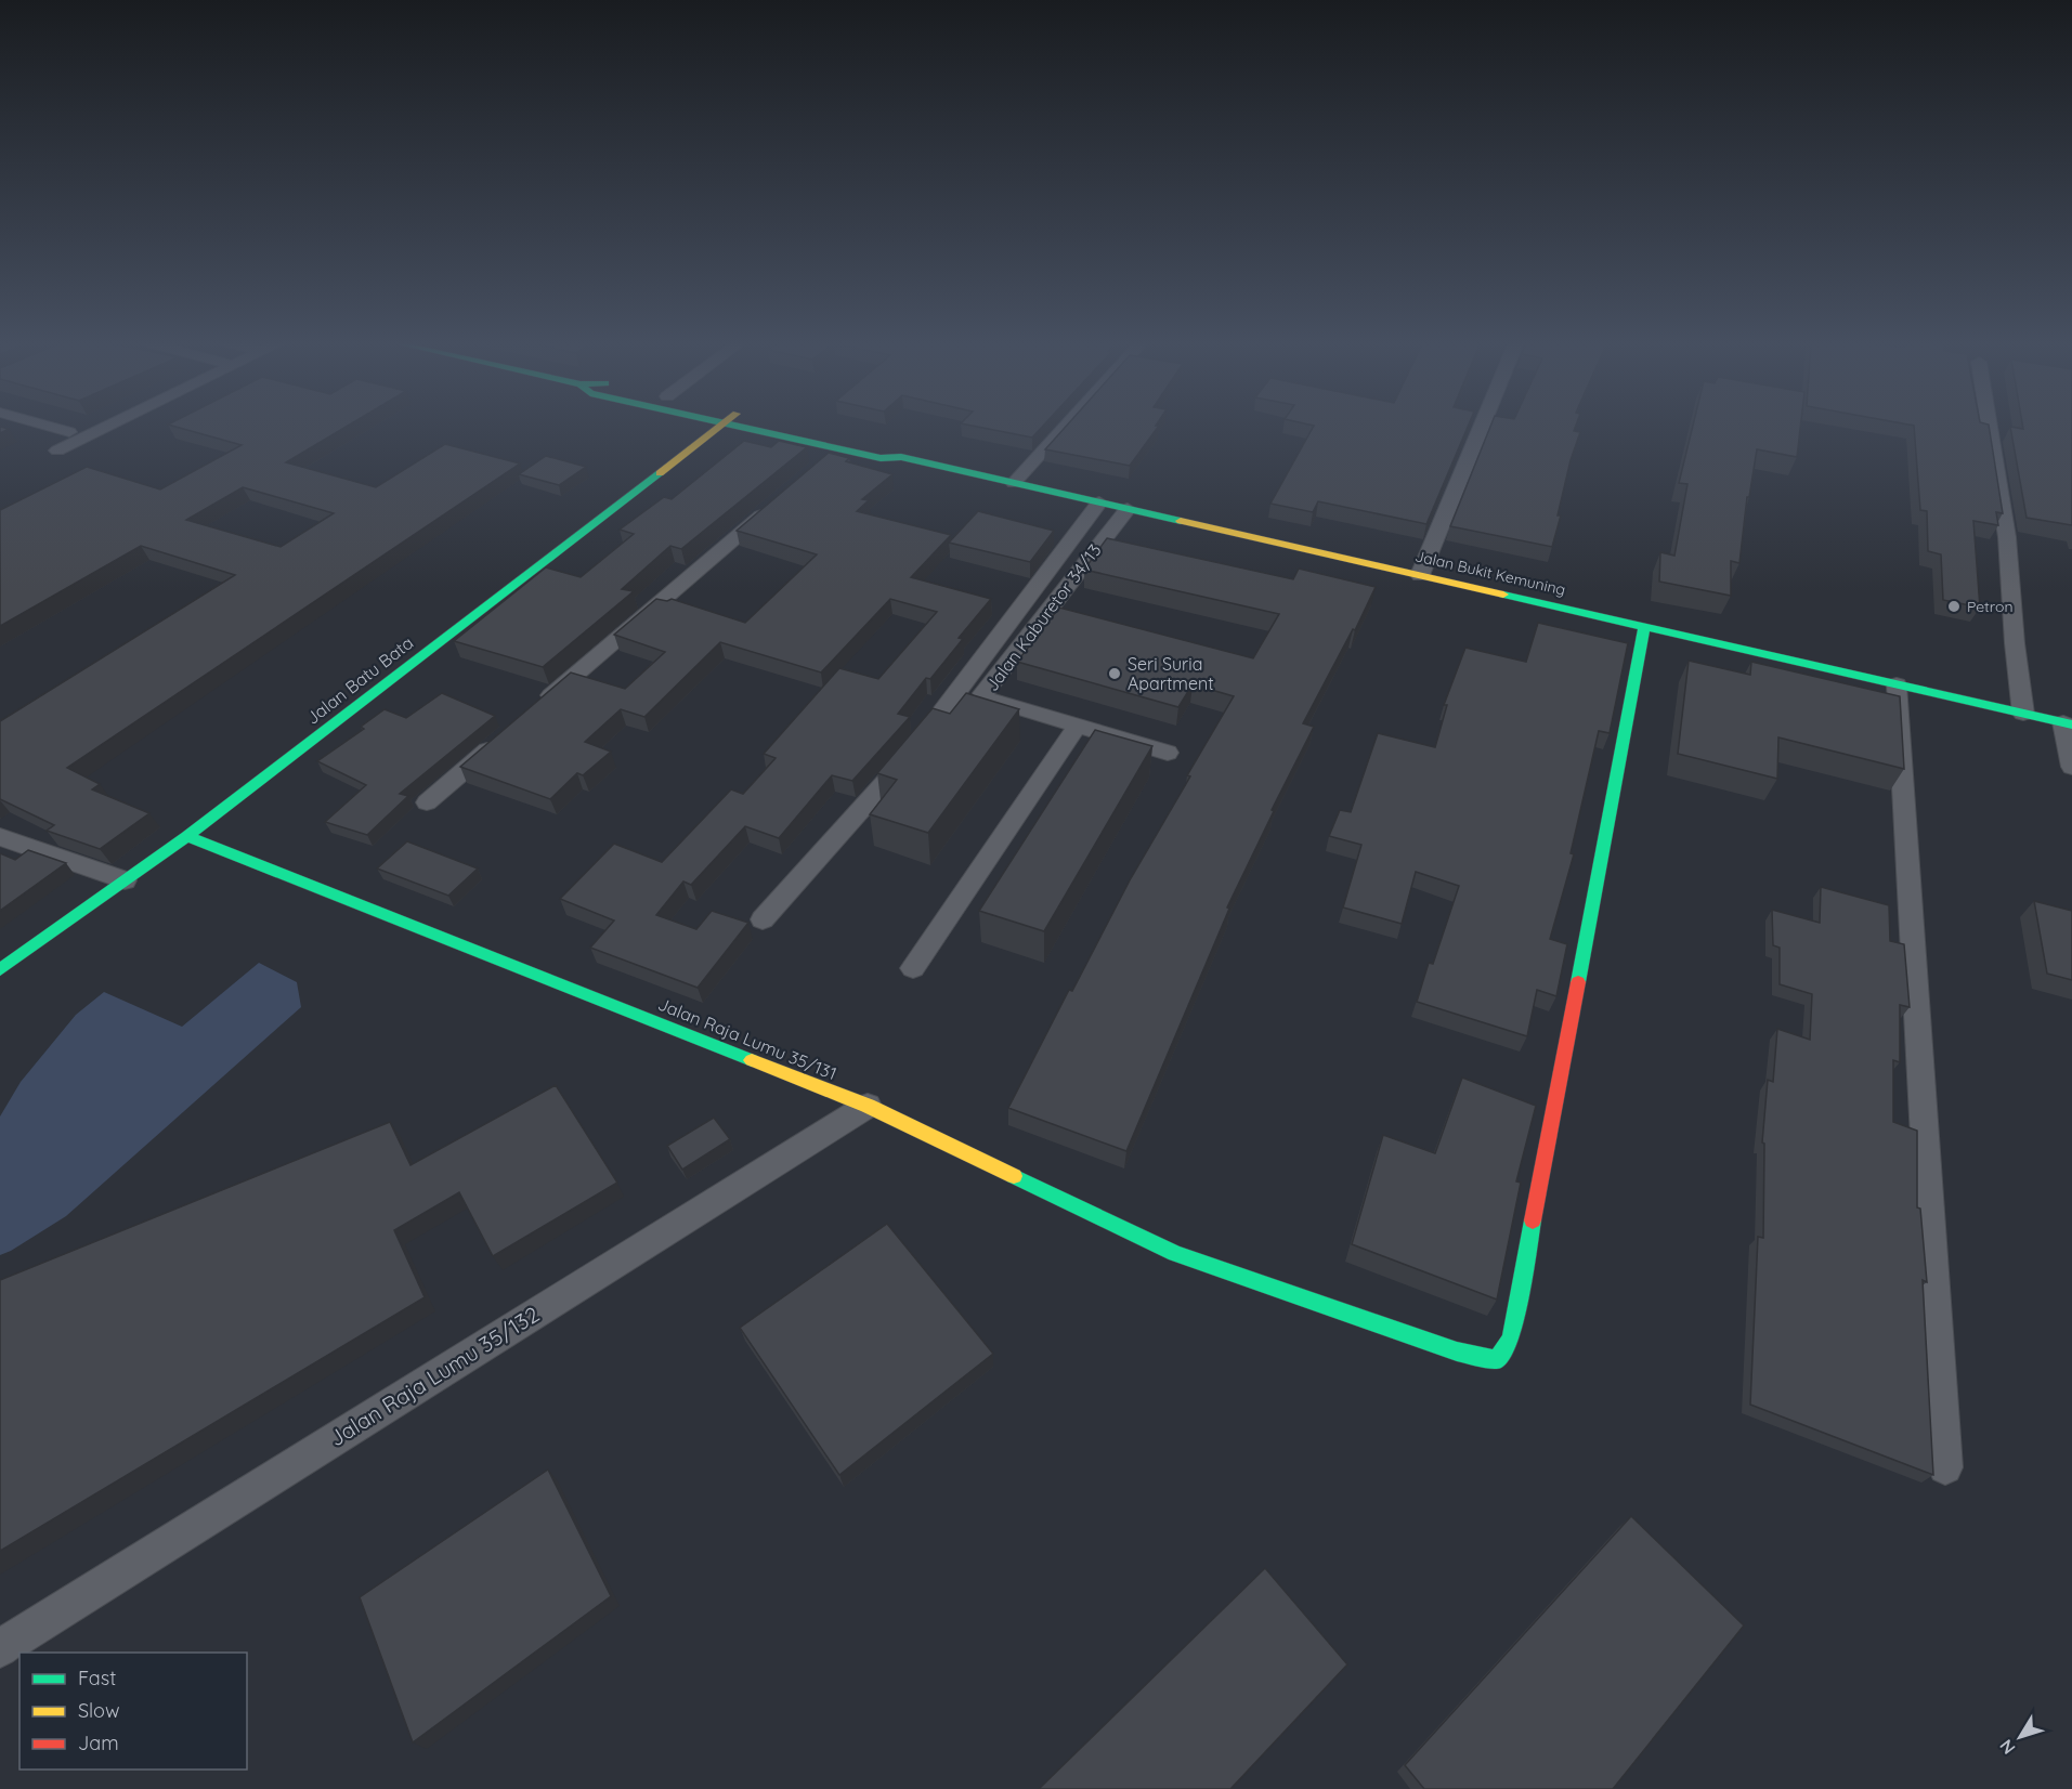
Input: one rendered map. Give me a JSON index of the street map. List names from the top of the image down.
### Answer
{
  "streets": {
    "street": [
      "Jalan Bukit Kemuning",
      "Jalan Kaburetor 34/13",
      "Jalan Batu Bata",
      "Jalan Raja Lumu 35/131",
      "Jalan Raja Lumu 35/132"
    ]
  },
  "crossings": [
    ["Jalan Bukit Kemuning", "Jalan Kaburetor 34/13"],
    ["Jalan Bukit Kemuning", "Jalan Raja Lumu 35/131"],
    ["Jalan Batu Bata", "Jalan Raja Lumu 35/131"],
    ["Jalan Raja Lumu 35/131", "Jalan Raja Lumu 35/132"]
  ],
  "places": ["Petron", "Seri Suria Apartment"],
  "legend": ["Fast", "Slow", "Jam"],
  "north": "bottom left"
}
